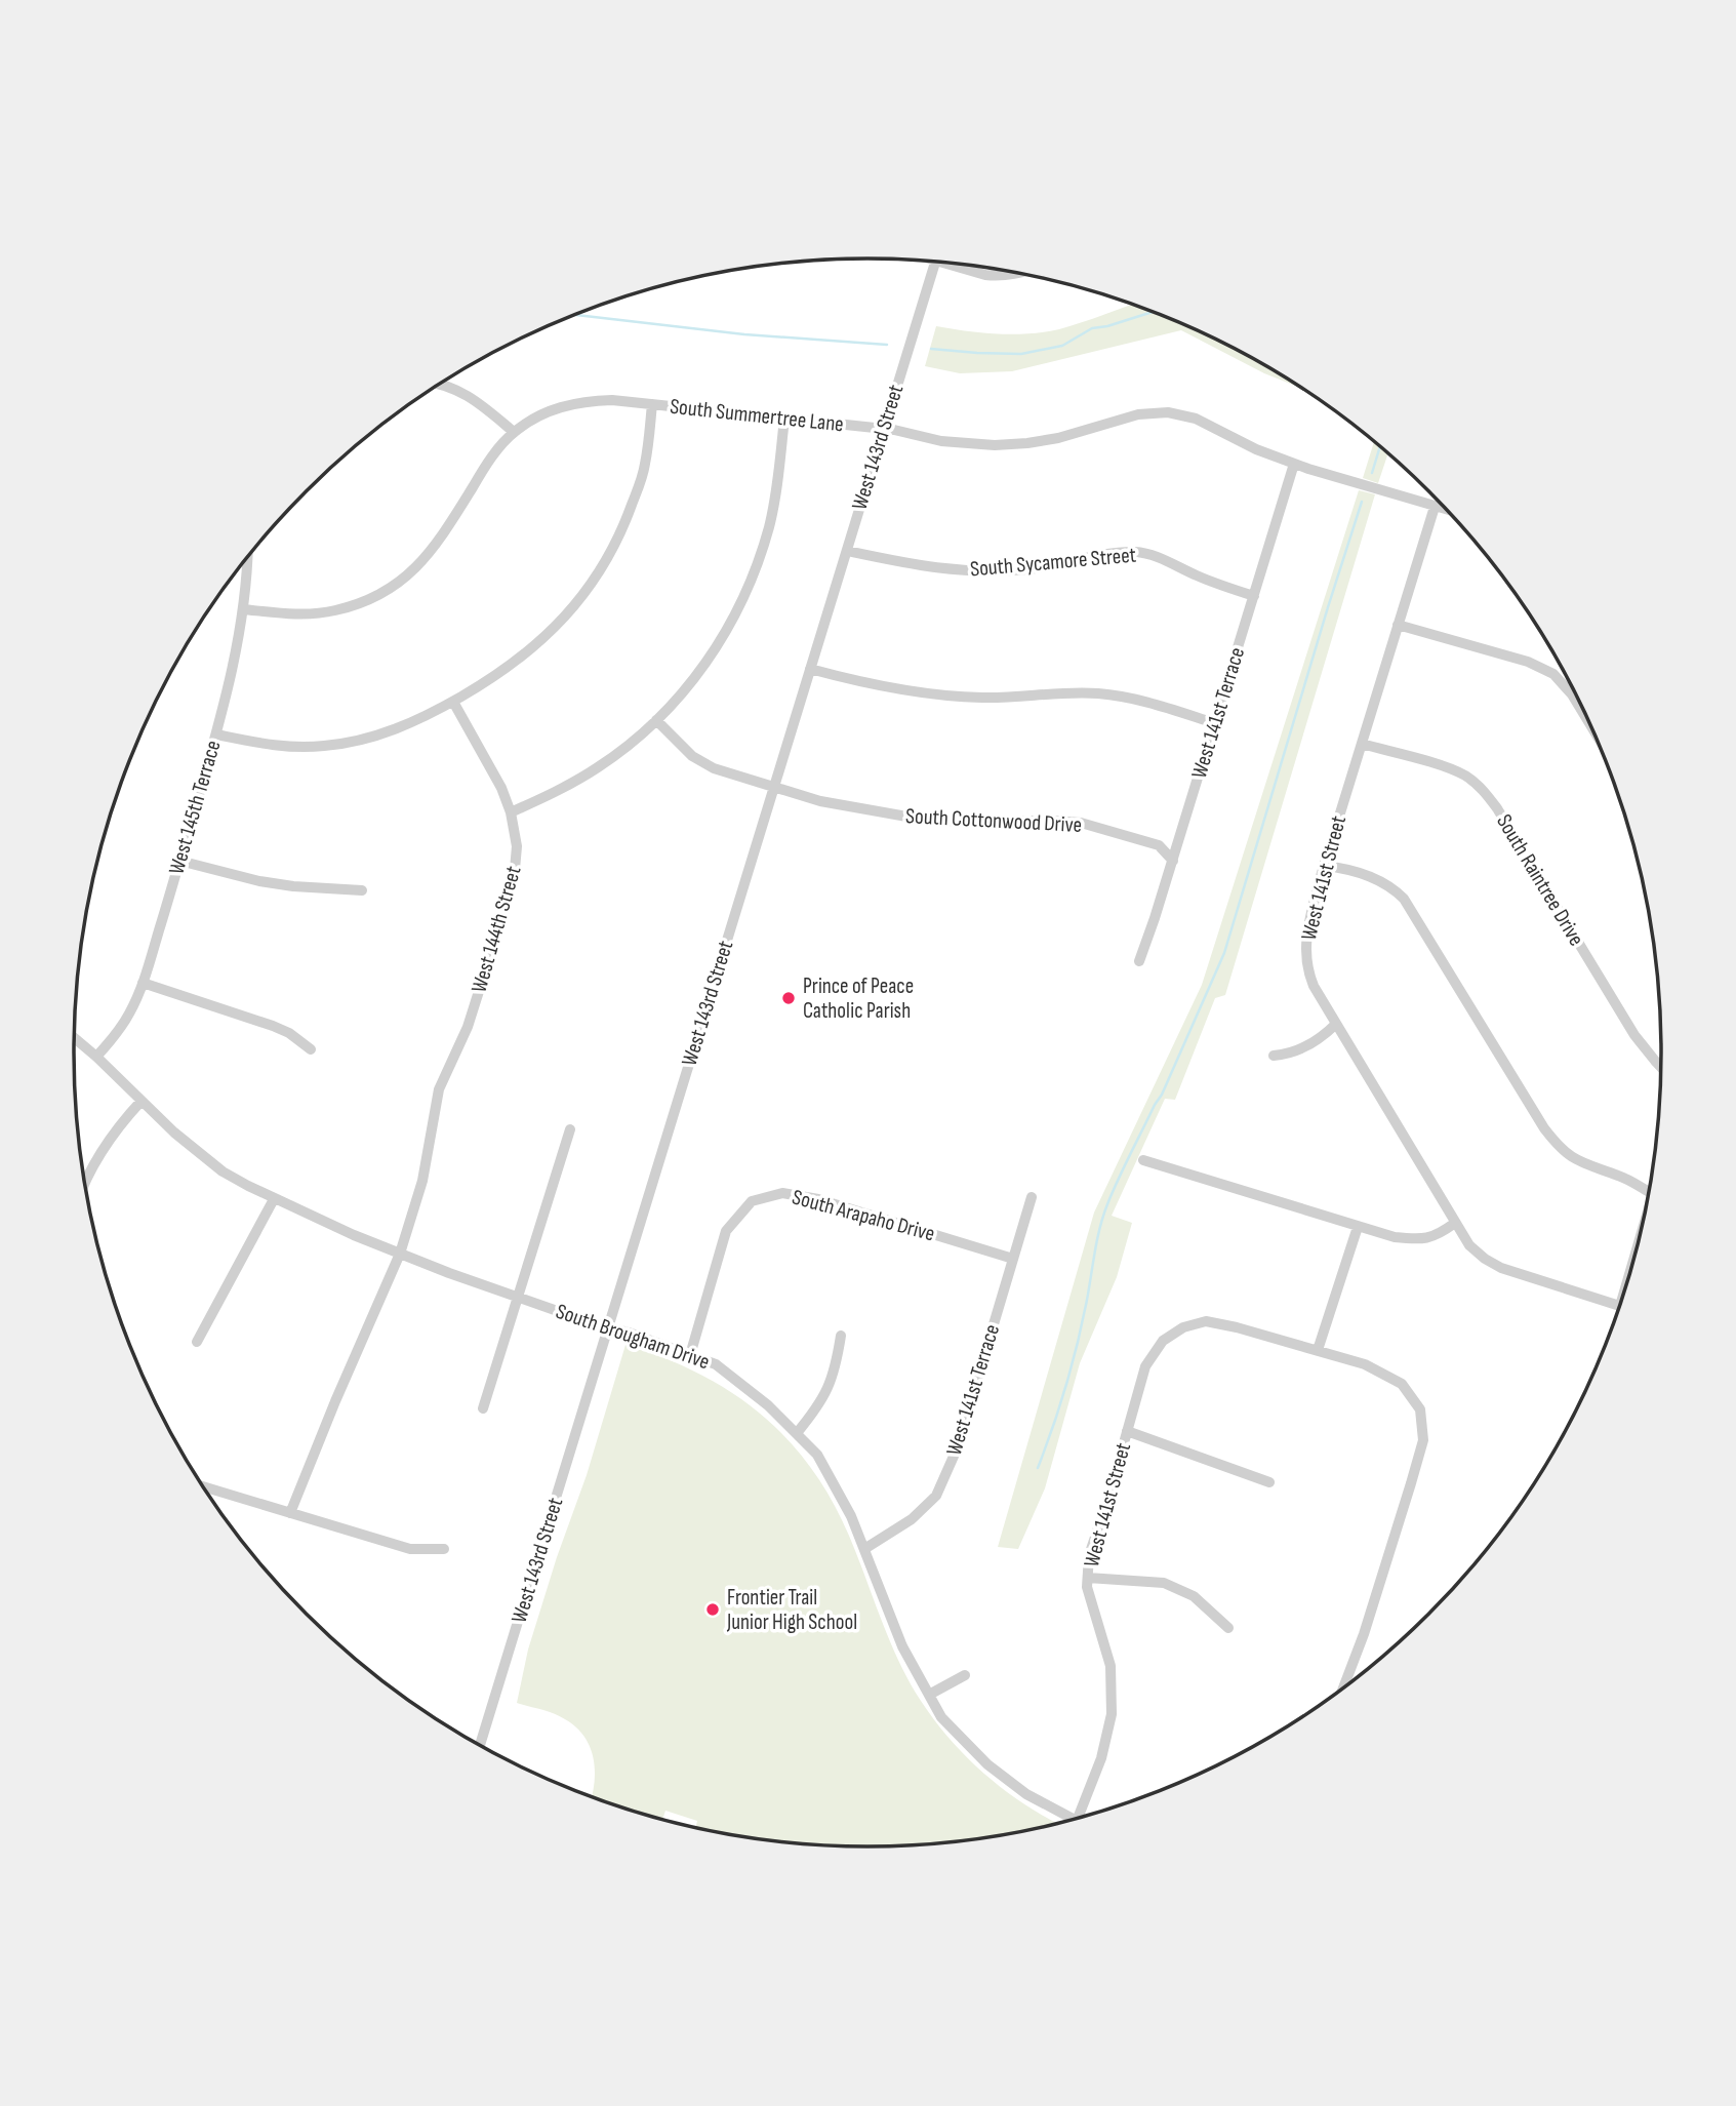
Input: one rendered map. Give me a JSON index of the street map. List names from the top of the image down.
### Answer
{
  "streets": {
    "street": [
      "South Summertree Lane",
      "West 143rd Street",
      "South Sycamore Street",
      "West 141st Terrace",
      "West 145th Terrace",
      "South Cottonwood Drive",
      "West 141st Street",
      "South Raintree Drive",
      "West 144th Street",
      "South Arapaho Drive",
      "South Brougham Drive"
    ]
  },
  "crossings": [
    ["South Summertree Lane", "West 143rd Street"],
    ["South Summertree Lane", "West 141st Terrace"],
    ["South Summertree Lane", "West 145th Terrace"],
    ["South Summertree Lane", "West 141st Street"],
    ["West 143rd Street", "South Sycamore Street"],
    ["West 143rd Street", "South Cottonwood Drive"],
    ["West 143rd Street", "South Brougham Drive"],
    ["South Sycamore Street", "West 141st Terrace"],
    ["West 141st Terrace", "South Cottonwood Drive"],
    ["West 141st Terrace", "South Arapaho Drive"],
    ["West 141st Terrace", "South Brougham Drive"],
    ["West 145th Terrace", "South Brougham Drive"],
    ["West 141st Street", "South Raintree Drive"],
    ["West 144th Street", "South Brougham Drive"],
    ["South Arapaho Drive", "South Brougham Drive"]
  ],
  "places": ["Prince of Peace Catholic Parish", "Frontier Trail Junior High School"]
}
